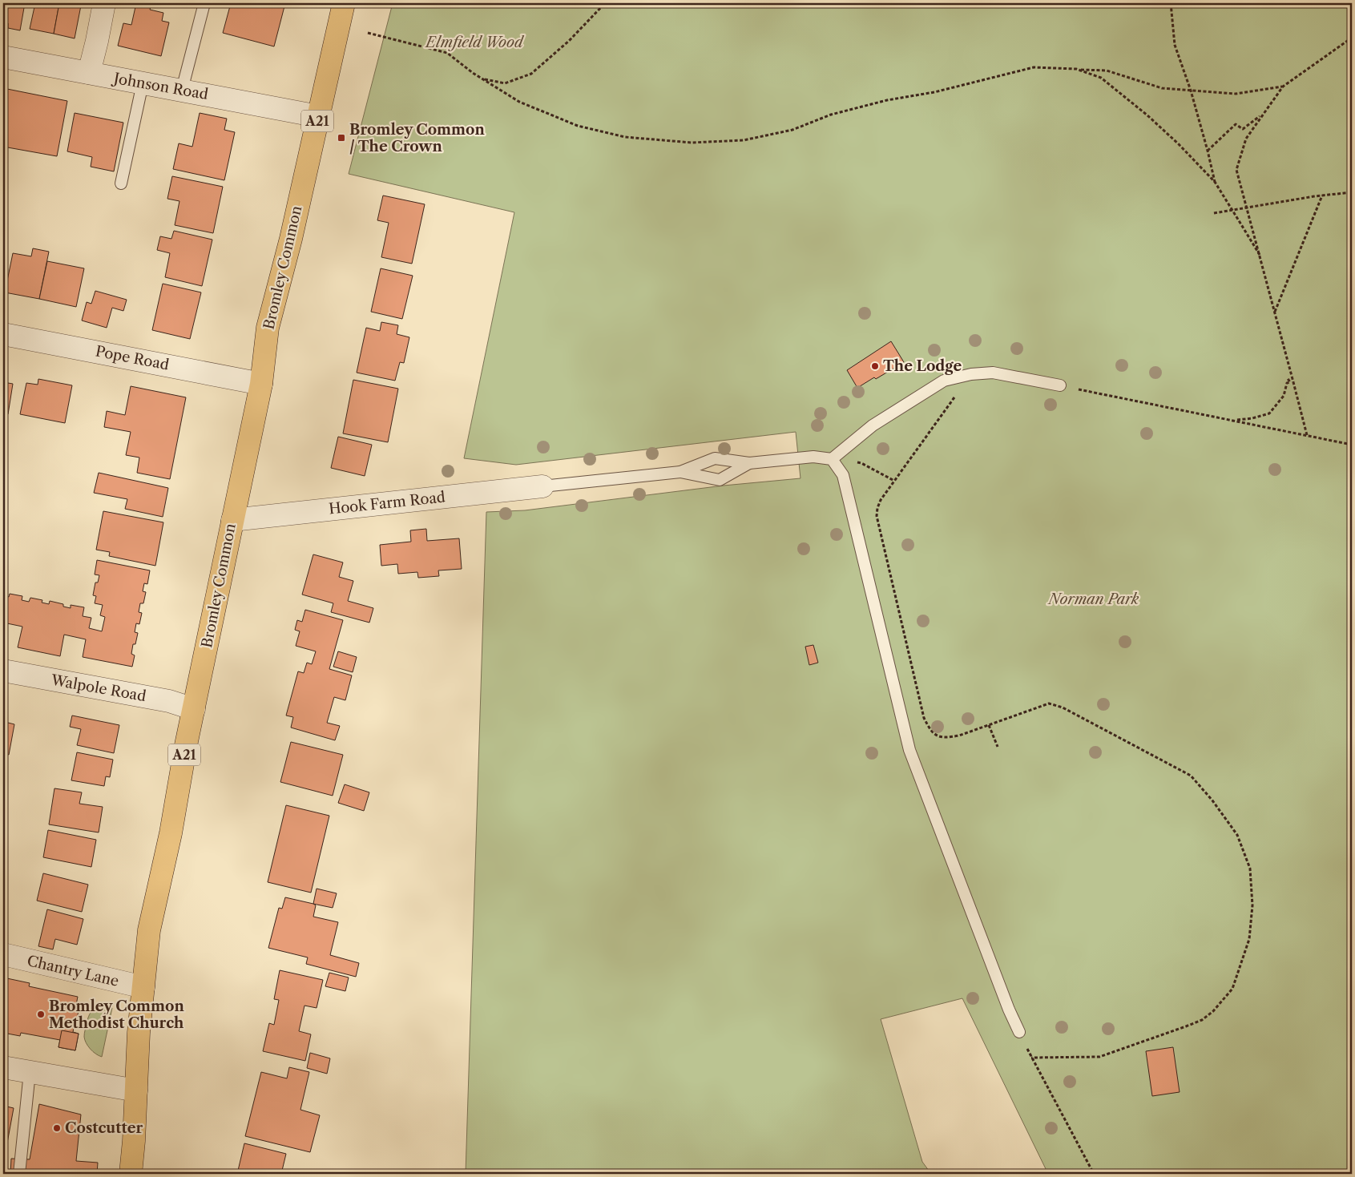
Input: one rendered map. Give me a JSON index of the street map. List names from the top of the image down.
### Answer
{
  "streets": {
    "main road": ["A21", "Bromley Common"],
    "street": [
      "Johnson Road",
      "Pope Road",
      "Hook Farm Road",
      "Walpole Road",
      "Chantry Lane"
    ]
  },
  "crossings": [
    ["Johnson Road", "Bromley Common"],
    ["Bromley Common", "Pope Road"],
    ["Bromley Common", "Hook Farm Road"],
    ["Bromley Common", "Walpole Road"],
    ["Bromley Common", "Chantry Lane"]
  ],
  "parks": ["Elmfield Wood", "Norman Park"],
  "places": {
    "transit": ["Bromley Common / The Crown"],
    "other": ["The Lodge", "Bromley Common Methodist Church", "Costcutter"]
  }
}
